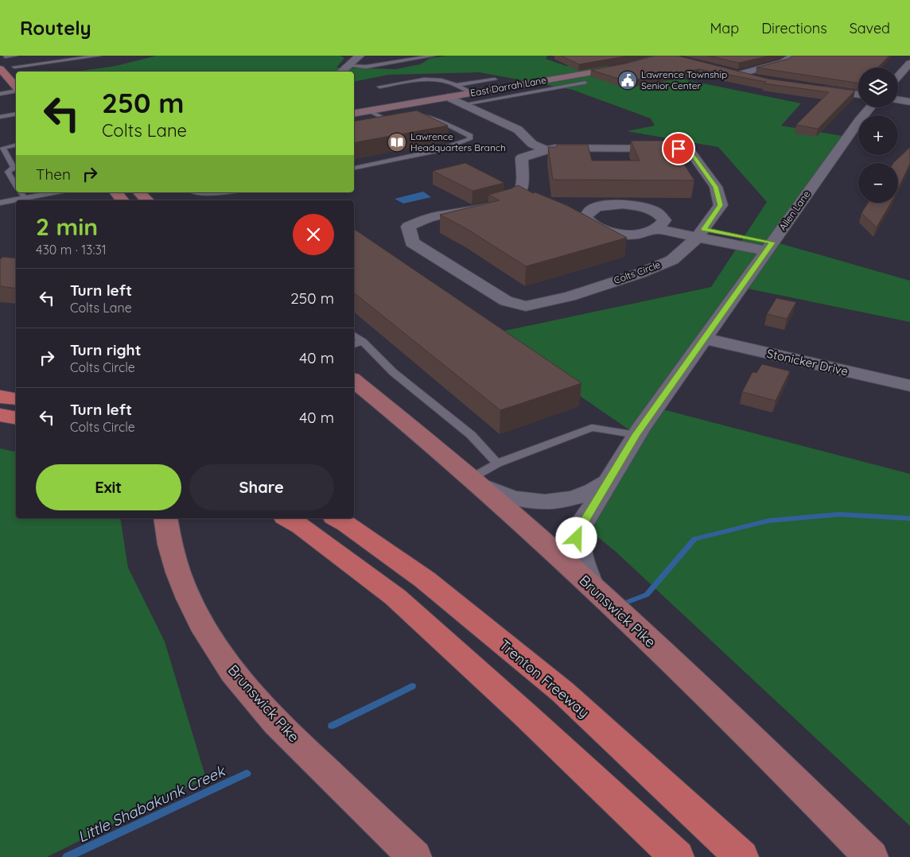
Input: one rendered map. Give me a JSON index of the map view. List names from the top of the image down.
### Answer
{
  "streets": {
    "highway": ["Trenton Freeway"],
    "main road": ["Brunswick Pike"],
    "street": [
      "East Darrah Lane",
      "Allen Lane",
      "Colts Circle",
      "Stonicker Drive"
    ]
  },
  "crossings": [
    ["Allen Lane", "Stonicker Drive"],
    ["Allen Lane", "Brunswick Pike"]
  ],
  "water": ["Little Shabakunk Creek"],
  "places": {
    "public building": ["Lawrence Township Senior Center"],
    "library": ["Lawrence Headquarters Branch"]
  },
  "page": {
    "header": "Routely",
    "nav": ["Map", "Directions", "Saved"],
    "map_buttons": ["+", "−"],
    "turn": ["250 m", "Colts Lane"],
    "then": "Then",
    "heading": ["2 min", "430 m · 13:31"],
    "list": [
      {
        "name": "Turn left",
        "note": "Colts Lane",
        "value": "250 m"
      },
      {
        "name": "Turn right",
        "note": "Colts Circle",
        "value": "40 m"
      },
      {
        "name": "Turn left",
        "note": "Colts Circle",
        "value": "40 m"
      }
    ],
    "buttons": ["Exit", "Share"]
  }
}
